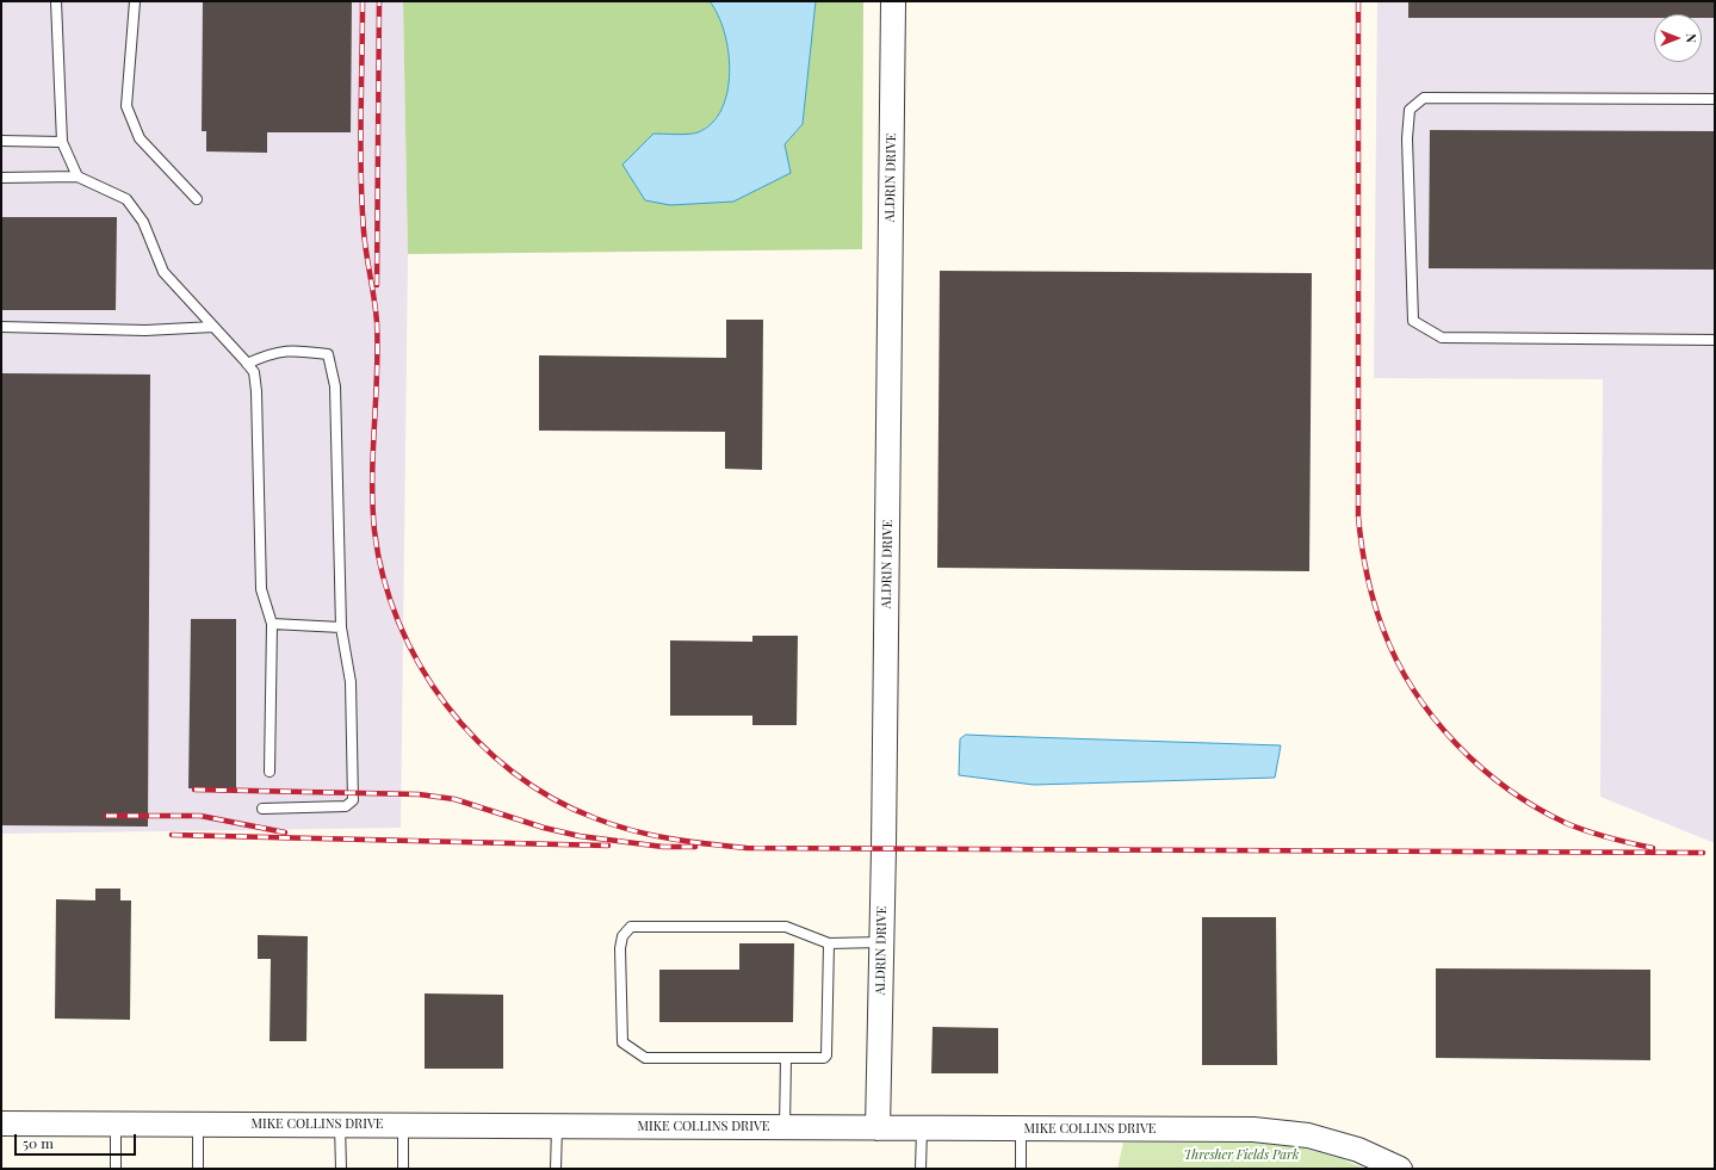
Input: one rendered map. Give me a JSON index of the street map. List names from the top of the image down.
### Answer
{
  "streets": {
    "street": ["ALDRIN DRIVE", "MIKE COLLINS DRIVE"]
  },
  "crossings": [
    ["ALDRIN DRIVE", "MIKE COLLINS DRIVE"]
  ],
  "parks": ["Thresher Fields Park"],
  "scale_bar": "50 m",
  "north": "right"
}
